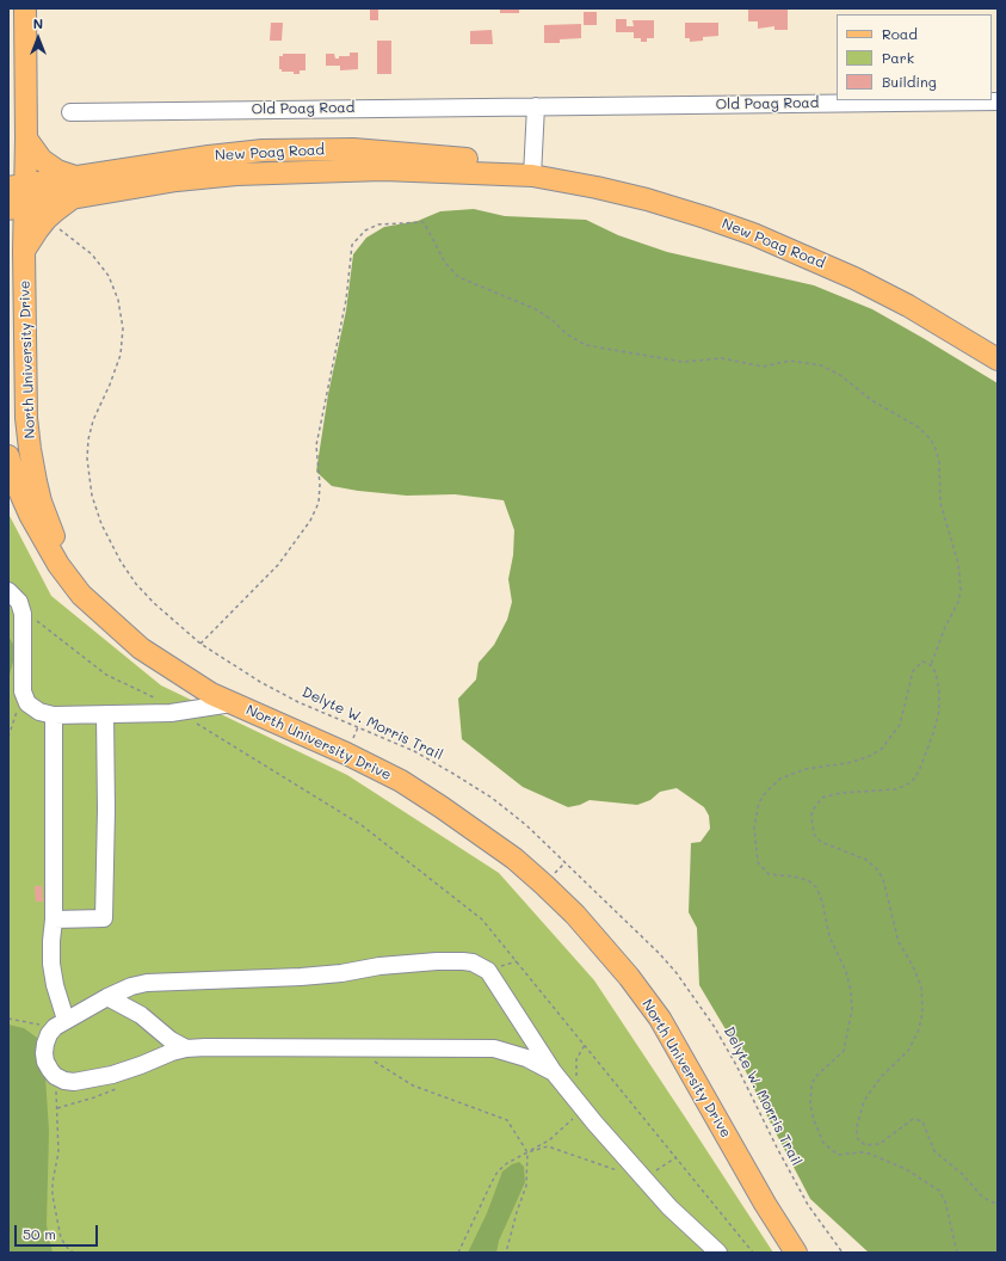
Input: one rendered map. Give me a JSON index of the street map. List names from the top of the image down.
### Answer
{
  "streets": {
    "main road": ["New Poag Road", "North University Drive"],
    "street": ["Old Poag Road"],
    "path": ["Delyte W. Morris Trail"]
  },
  "crossings": [
    ["New Poag Road", "North University Drive"]
  ],
  "legend": ["Road", "Park", "Building"],
  "scale_bar": "50 m",
  "north": "top"
}
